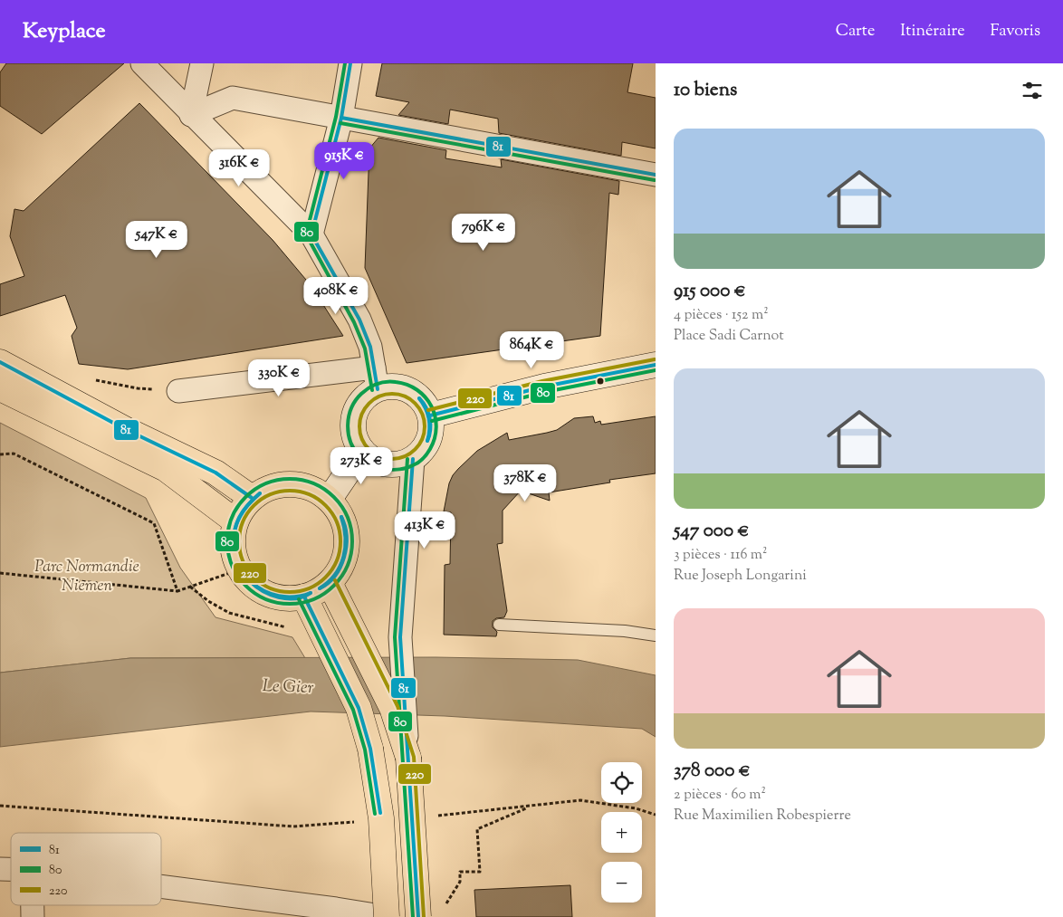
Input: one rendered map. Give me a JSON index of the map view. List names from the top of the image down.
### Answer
{
  "water": ["Le Gier"],
  "parks": ["Parc Normandie Niemen"],
  "lines": ["transit line 81", "transit line 80", "transit line 220"],
  "legend": ["81", "80", "220"],
  "page": {
    "header": "Keyplace",
    "nav": ["Carte", "Itinéraire", "Favoris"],
    "heading": "10 biens",
    "list": [
      {
        "name": "915 000 €",
        "note": "4 pièces · 152 m² · Place Sadi Carnot"
      },
      {
        "name": "547 000 €",
        "note": "3 pièces · 116 m² · Rue Joseph Longarini"
      },
      {
        "name": "378 000 €",
        "note": "2 pièces · 60 m² · Rue Maximilien Robespierre"
      }
    ],
    "price": [
      "915K €",
      "316K €",
      "796K €",
      "547K €",
      "408K €",
      "864K €",
      "330K €",
      "273K €",
      "378K €",
      "413K €"
    ],
    "map_buttons": ["+", "−"]
  }
}
